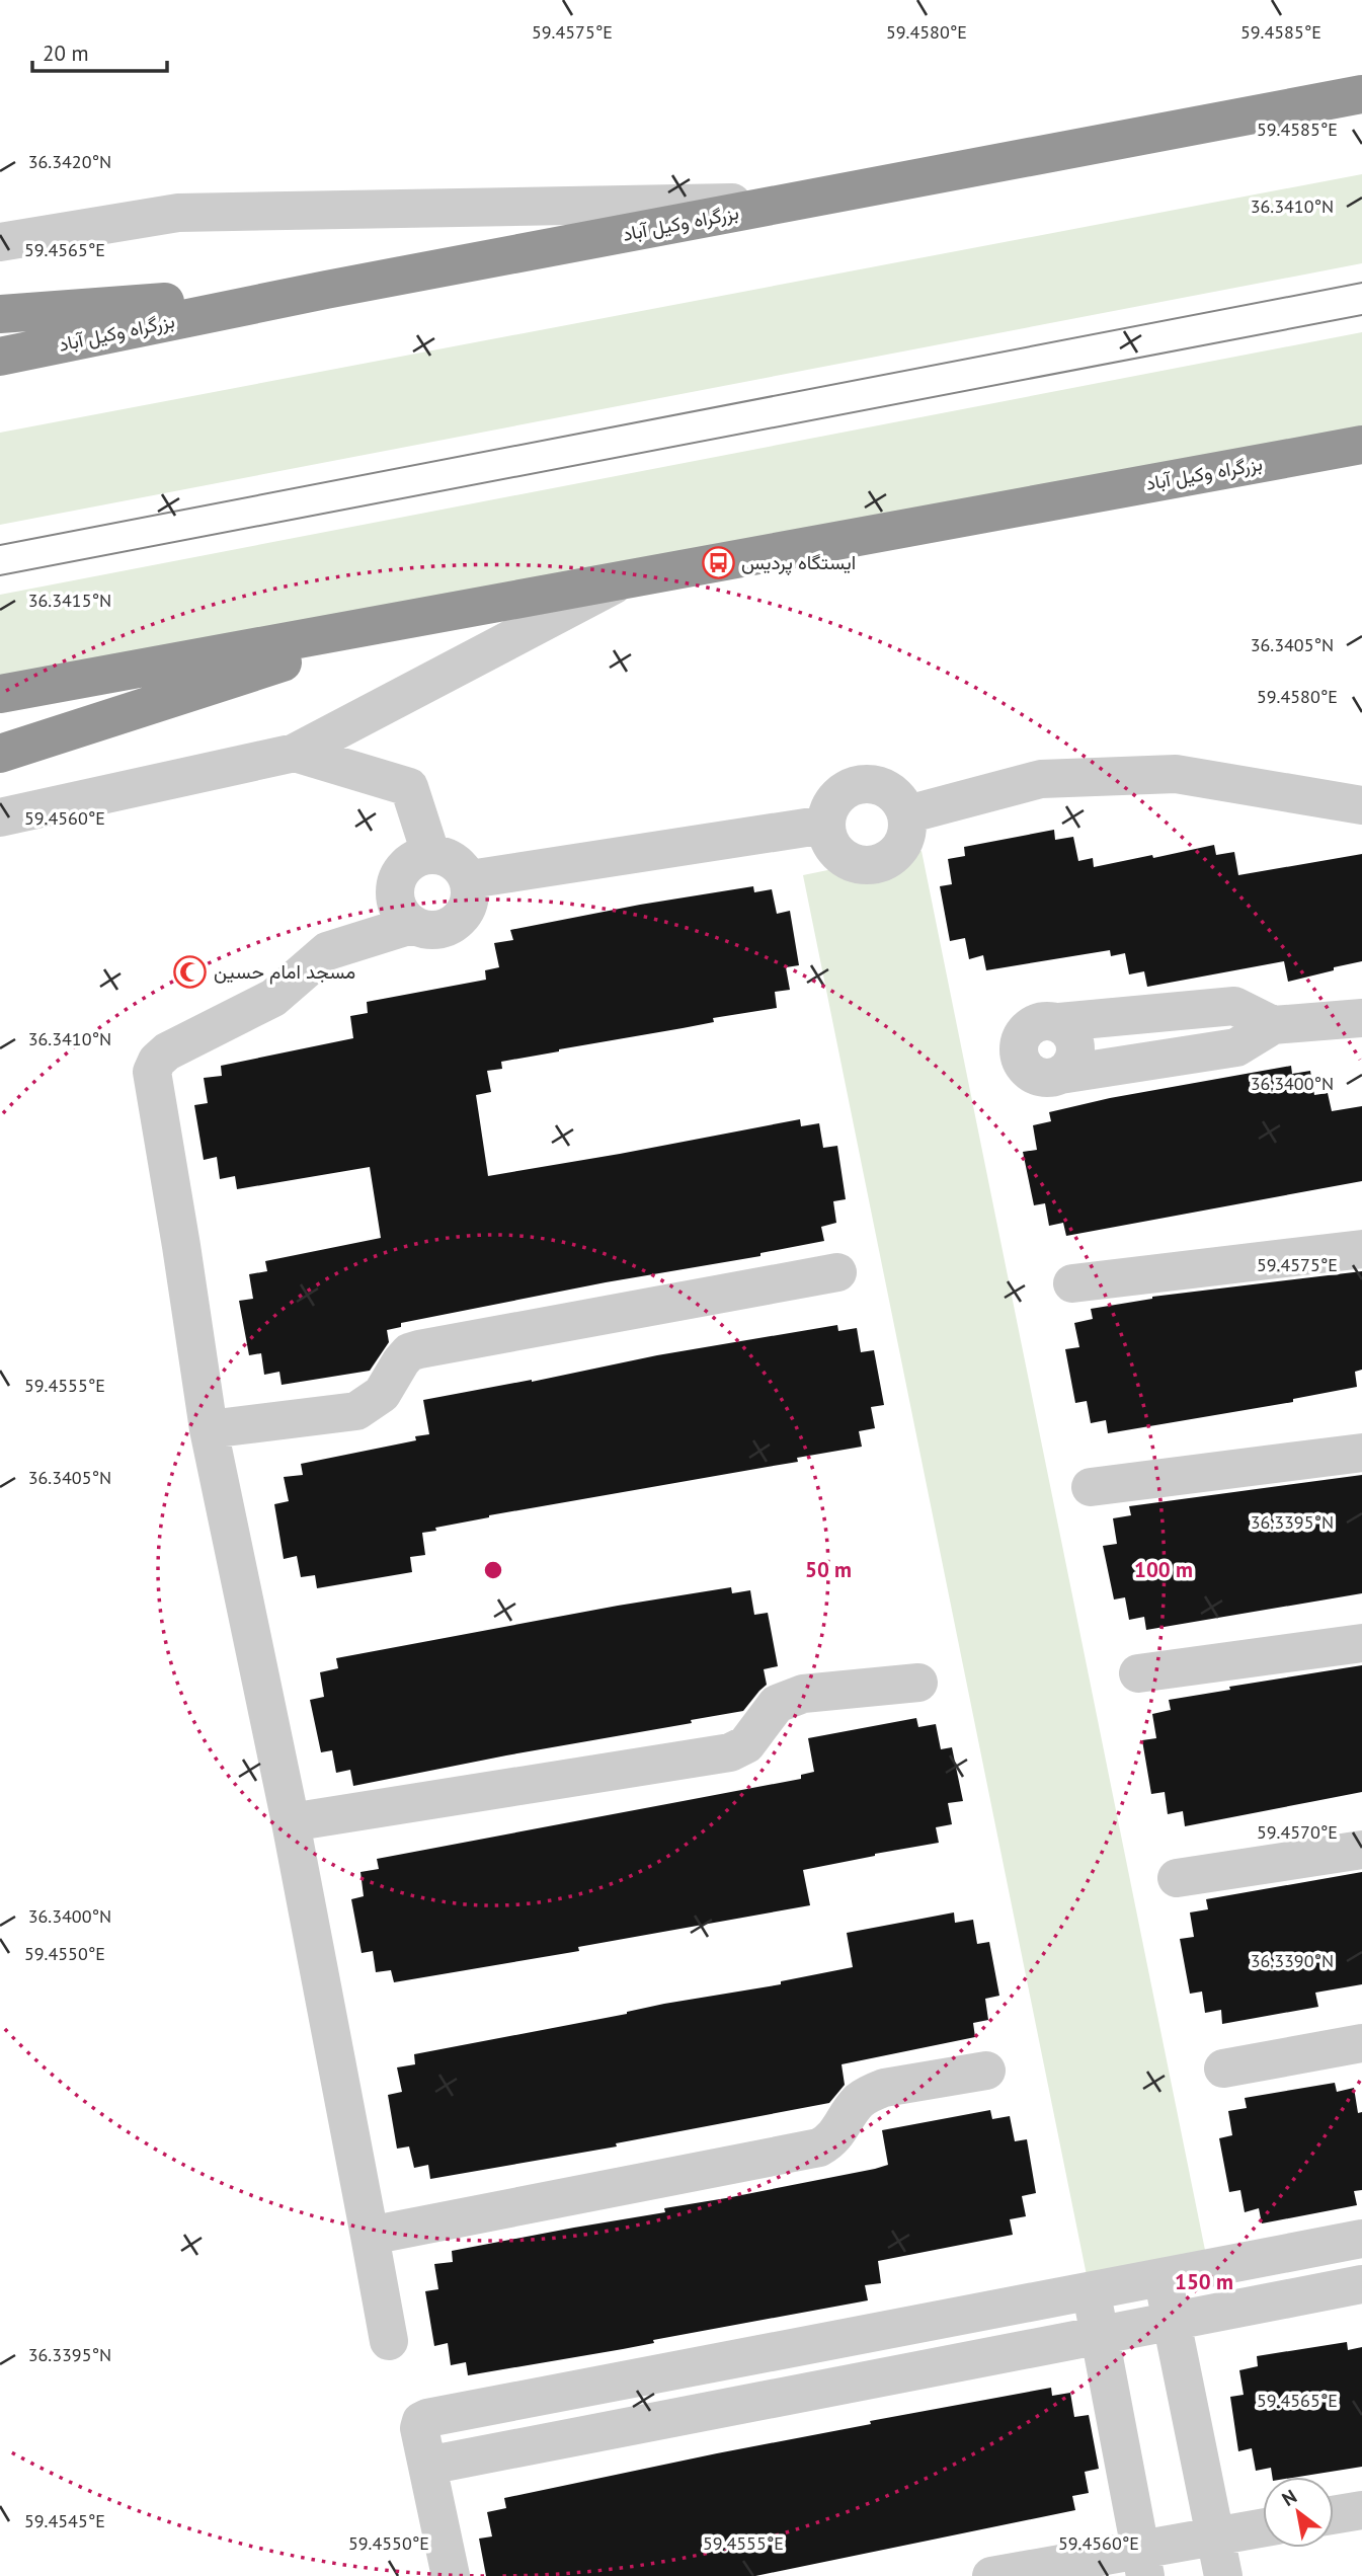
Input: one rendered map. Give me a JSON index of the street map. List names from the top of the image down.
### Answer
{
  "streets": {
    "highway": ["بزرگراه وکیل آباد"]
  },
  "places": {
    "bus stop": ["ایستگاه پردیس"],
    "mosque": ["مسجد امام حسین"]
  },
  "scale_bar": "20 m",
  "north": "top left",
  "coordinates": [
    "59.4575°E",
    "59.4580°E",
    "59.4585°E",
    "36.3420°N",
    "36.3410°N",
    "59.4565°E",
    "36.3415°N",
    "36.3405°N",
    "59.4560°E",
    "36.3400°N",
    "59.4555°E",
    "36.3395°N",
    "59.4570°E",
    "59.4550°E",
    "36.3390°N",
    "59.4545°E"
  ],
  "rings": ["50 m", "100 m", "150 m"]
}
